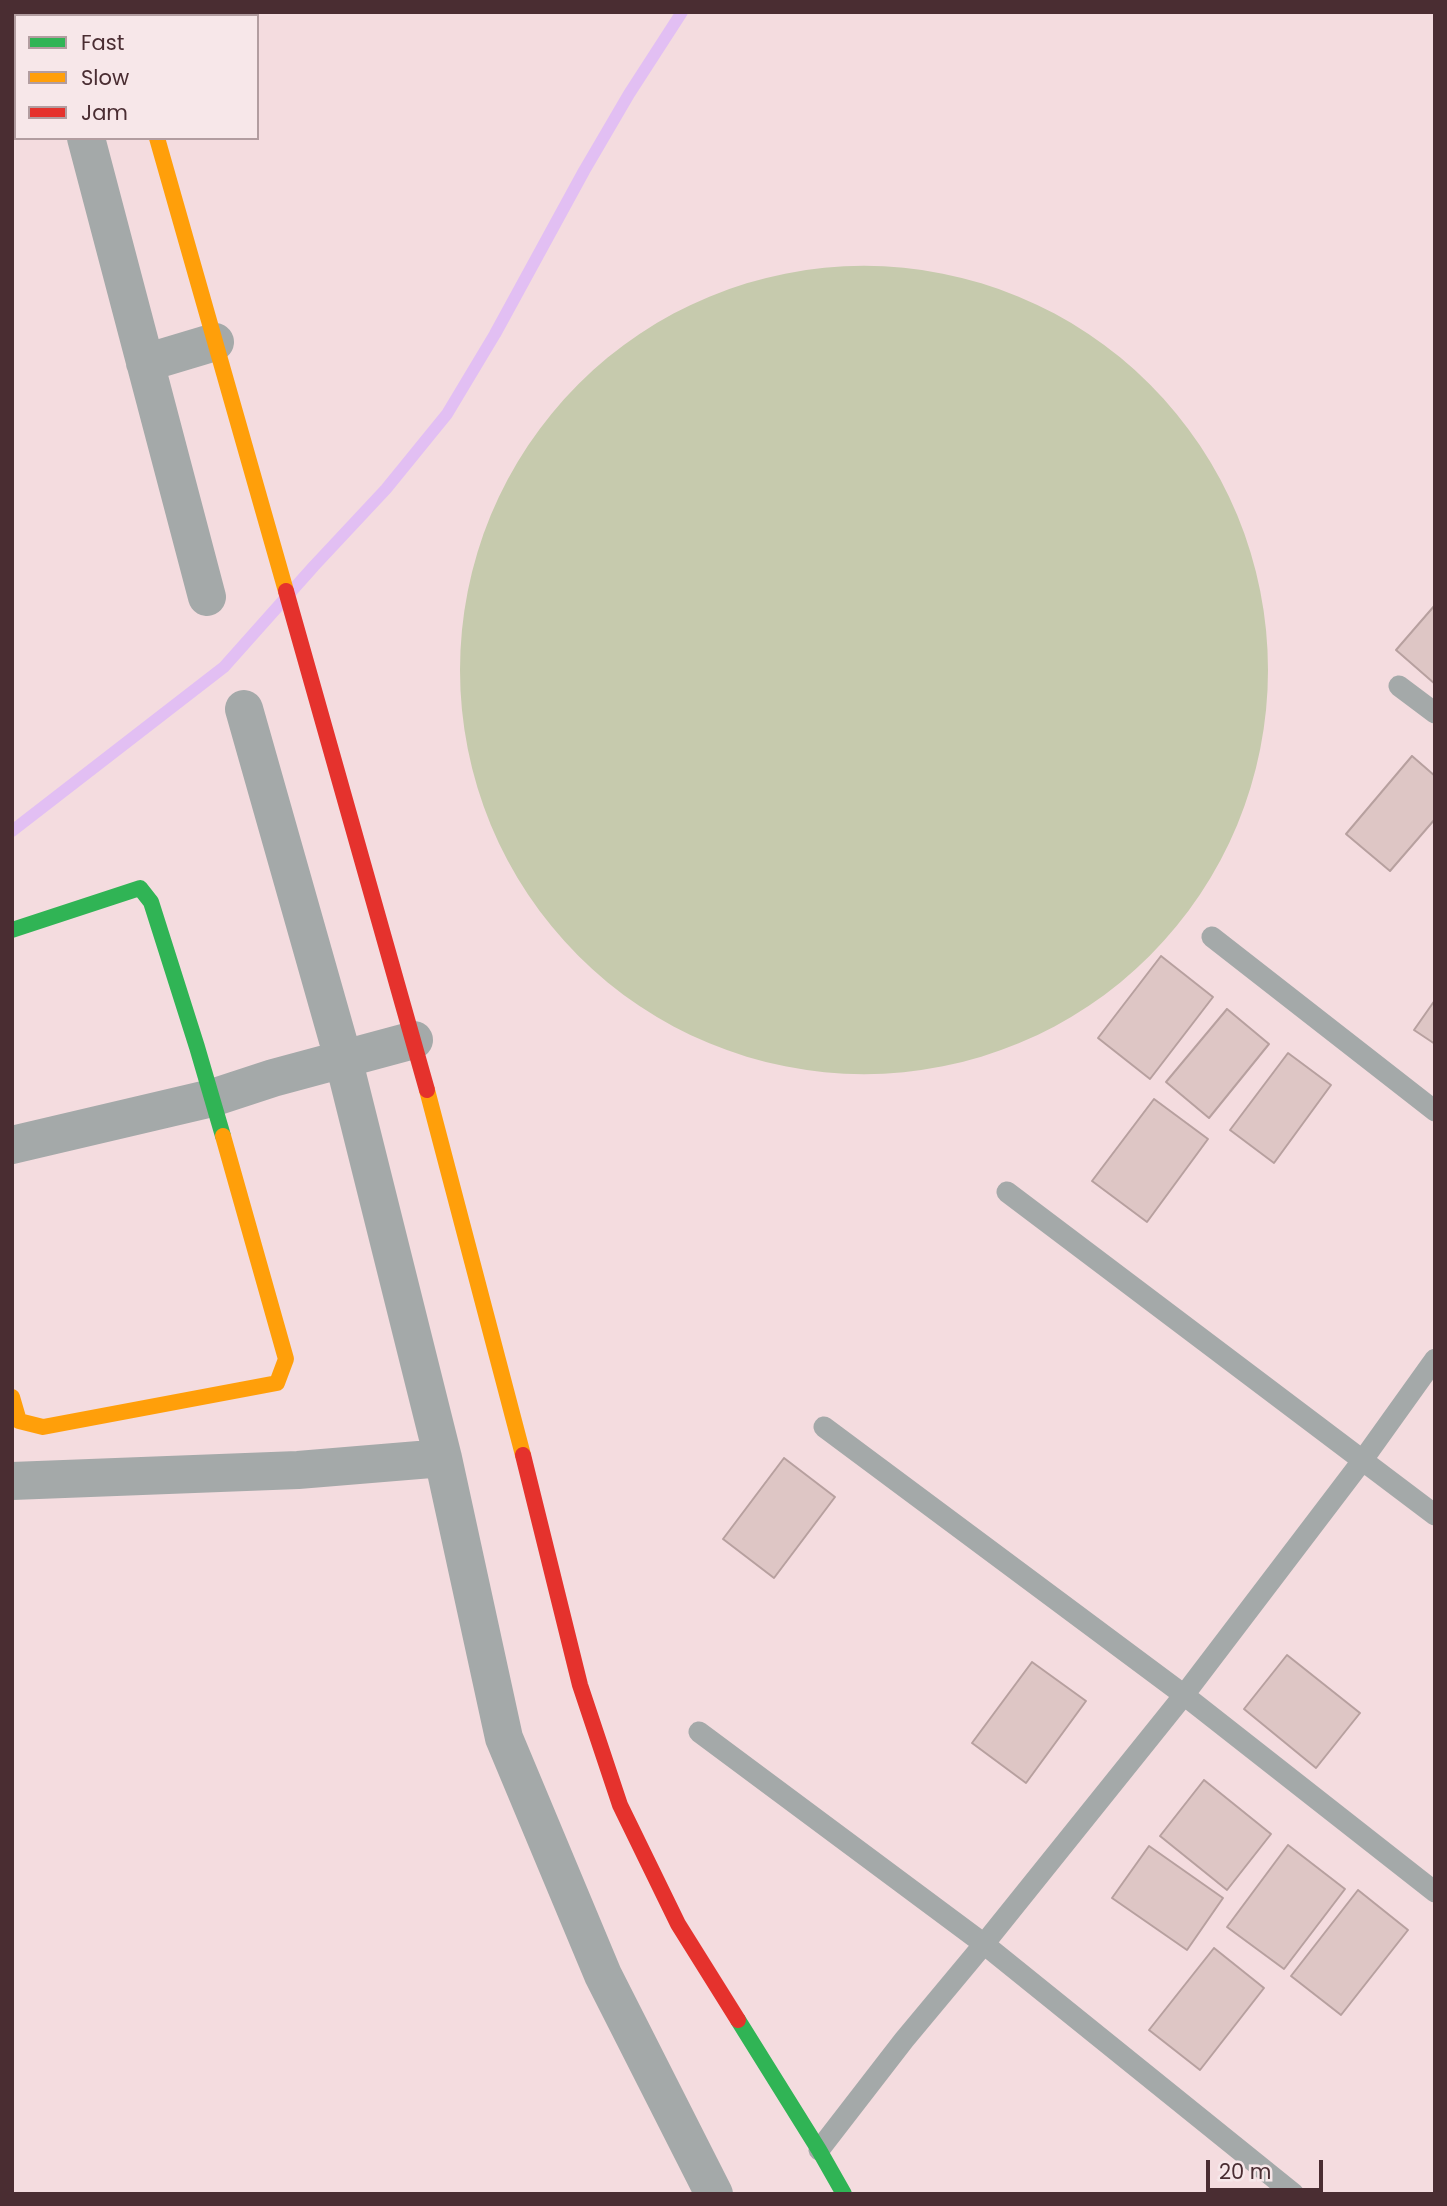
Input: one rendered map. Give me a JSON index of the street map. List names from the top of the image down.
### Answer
{
  "legend": ["Fast", "Slow", "Jam"],
  "scale_bar": "20 m"
}
